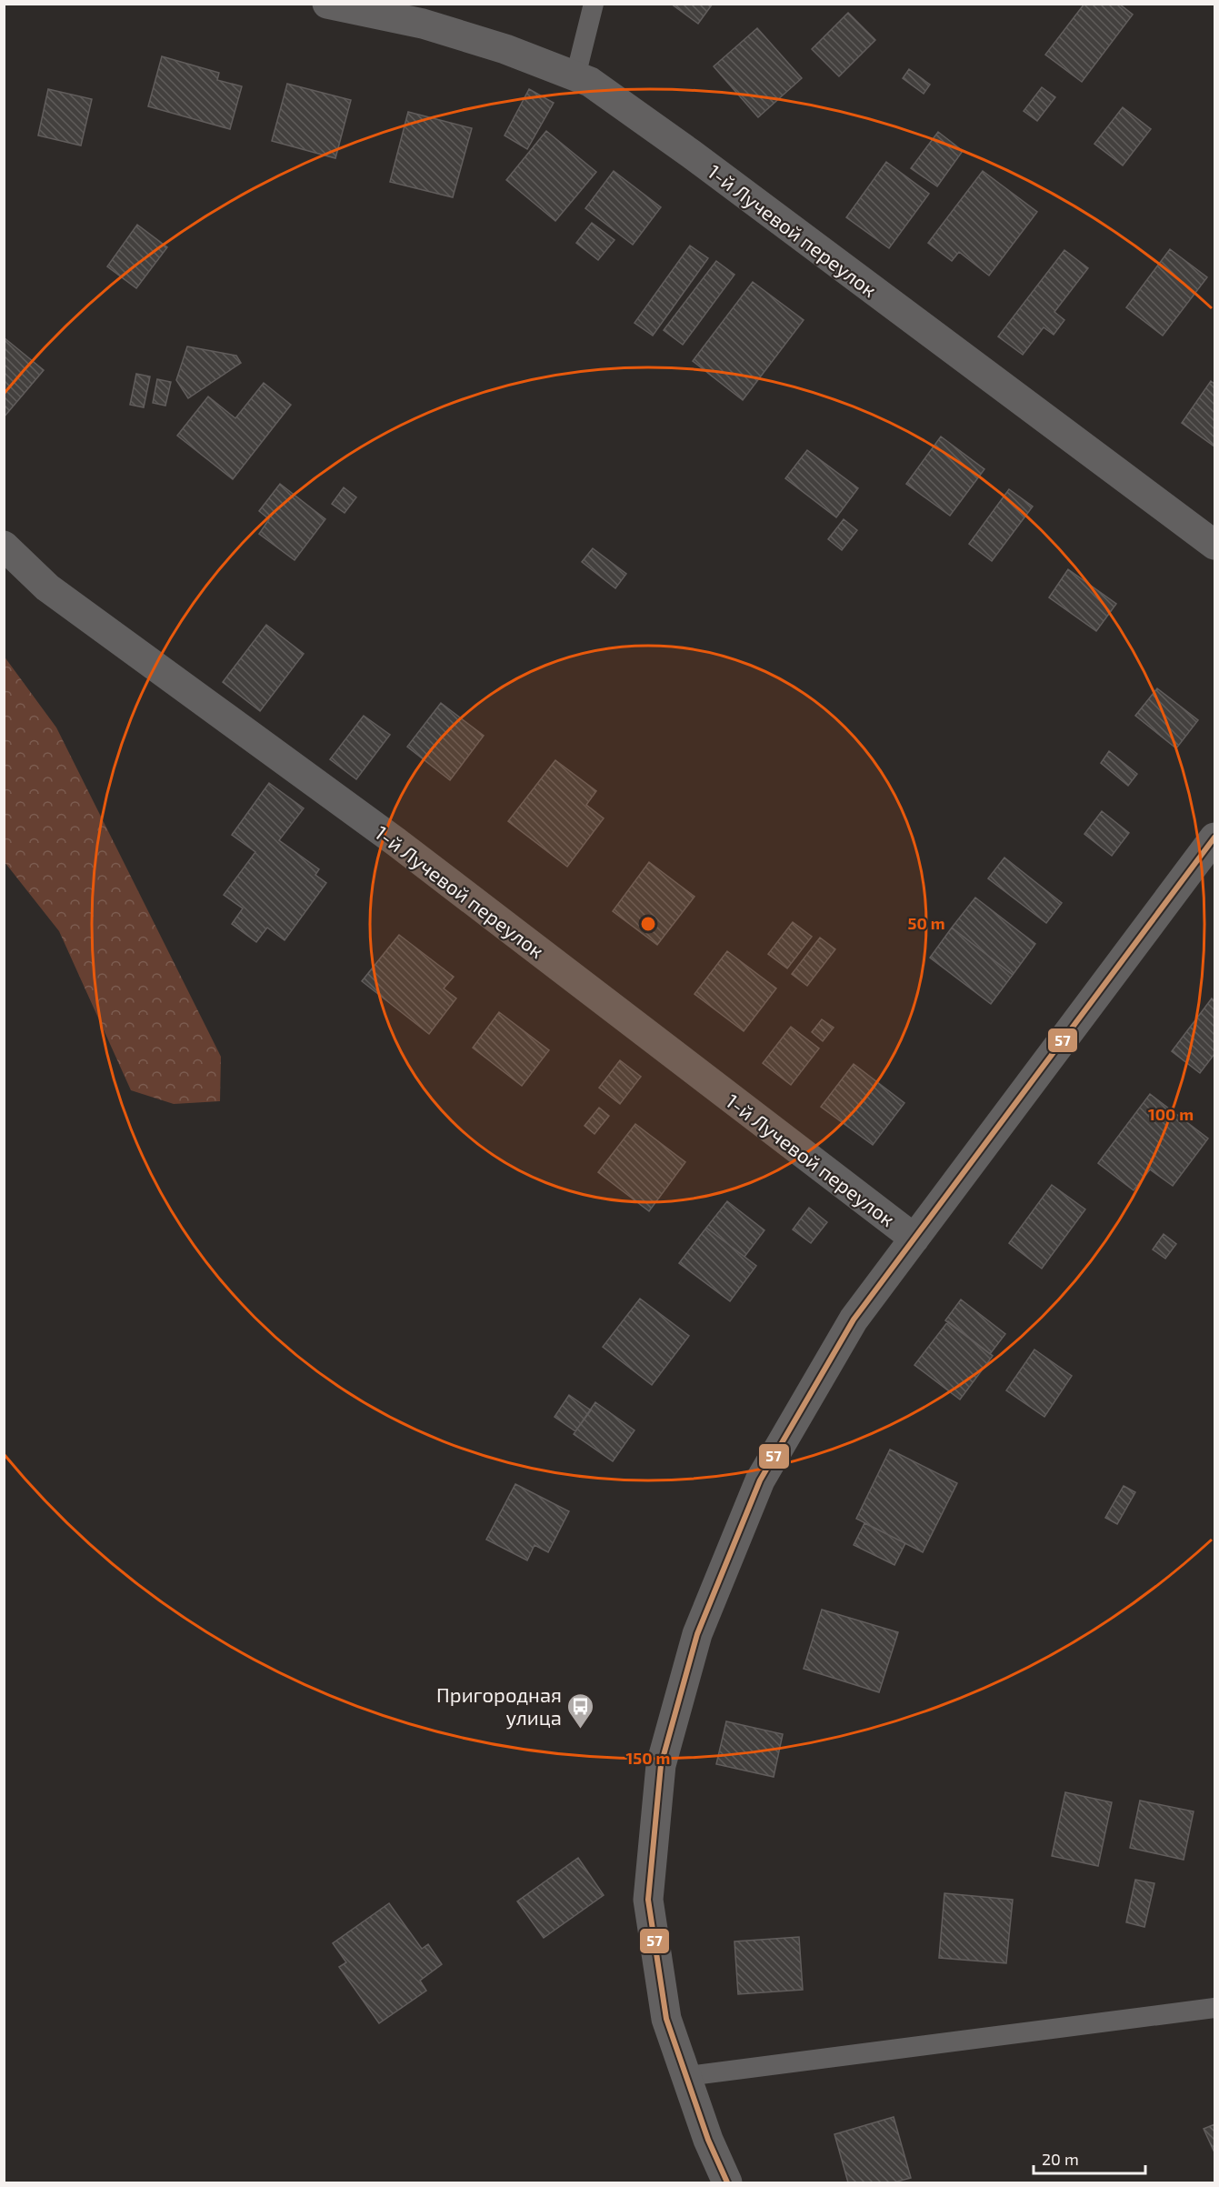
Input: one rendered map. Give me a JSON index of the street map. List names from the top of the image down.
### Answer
{
  "streets": {
    "street": ["1-й Лучевой переулок"]
  },
  "places": {
    "bus stop": ["Пригородная улица"]
  },
  "lines": ["transit line 57"],
  "scale_bar": "20 m",
  "rings": ["50 m", "100 m", "150 m"]
}
